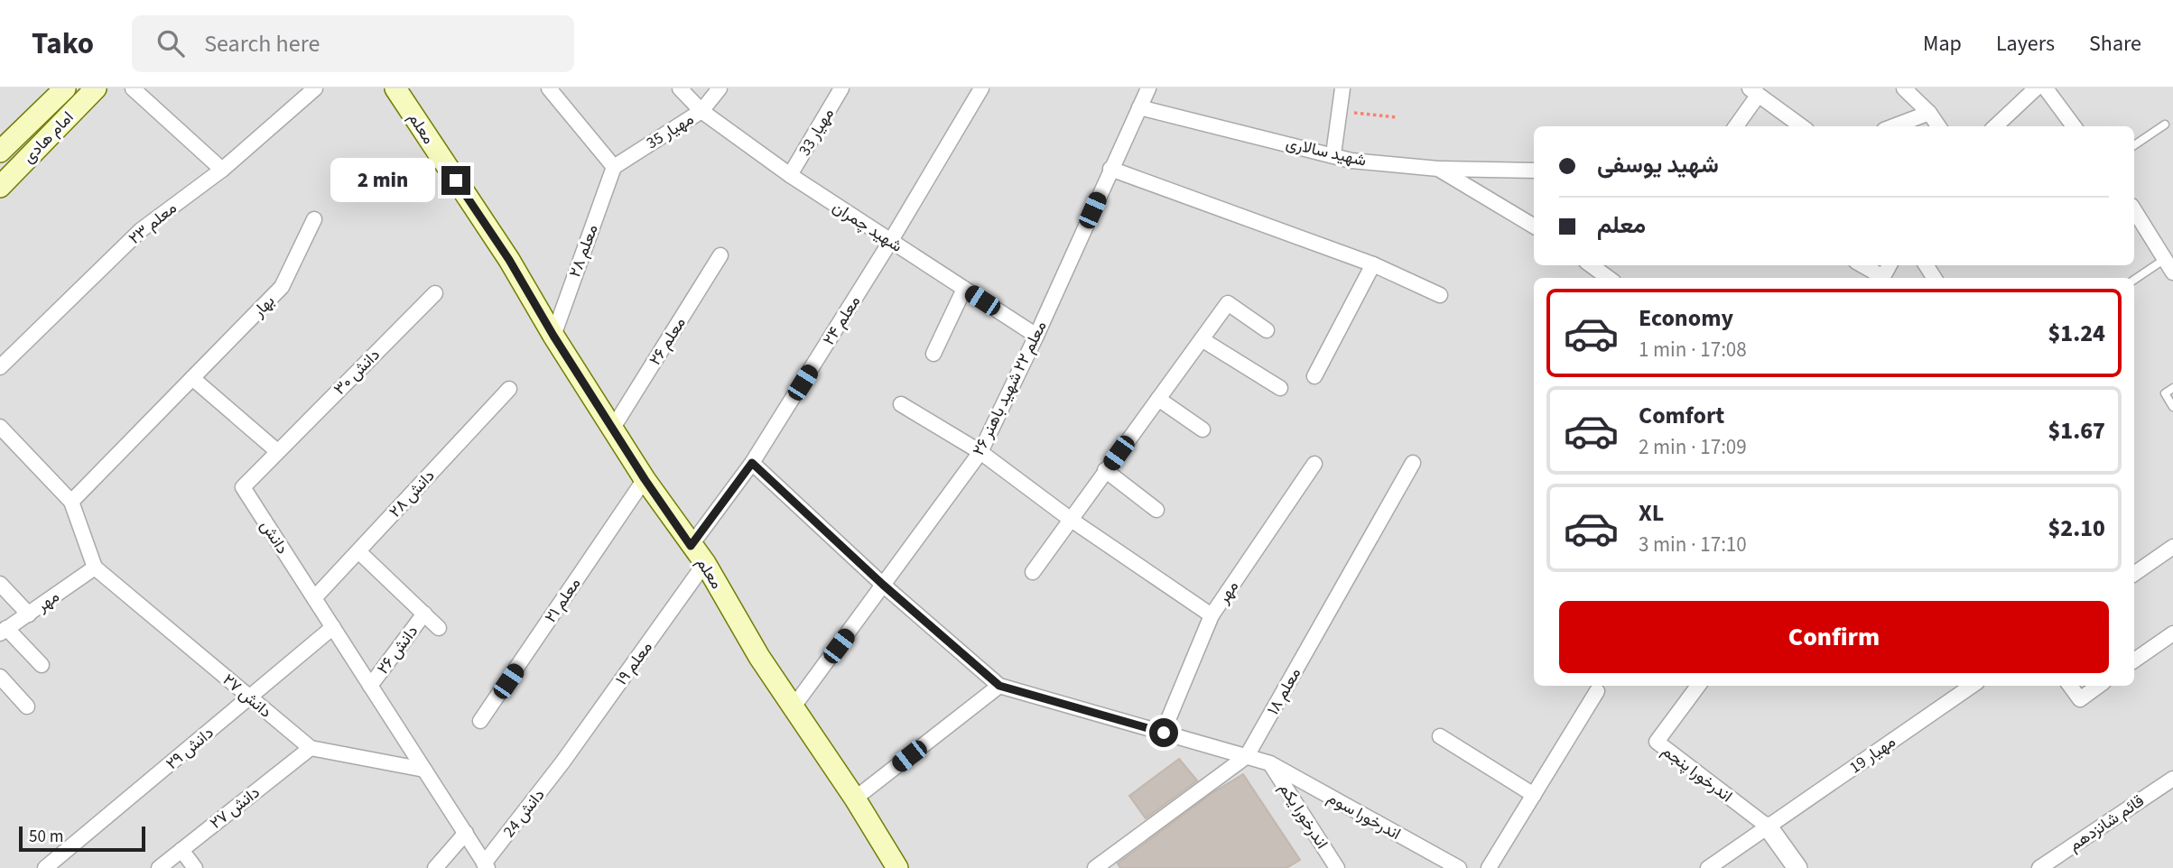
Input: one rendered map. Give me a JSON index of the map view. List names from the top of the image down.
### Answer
{
  "streets": {
    "main road": ["معلم", "امام هادی"],
    "street": [
      "مهیار 35",
      "مهیار 33",
      "شهید سالاری",
      "معلم ۲۳",
      "شهید چمران",
      "معلم ۲۸",
      "بهار",
      "معلم ۲۴",
      "معلم ۲۶",
      "دانش ۳۰",
      "معلم ۲۲ شهید باهنر ۲۶",
      "دانش ۲۸",
      "دانش",
      "مهر",
      "معلم ۲۱",
      "دانش ۲۶",
      "معلم ۱۹",
      "معلم ۱۸",
      "دانش ۲۷",
      "دانش ٢٩",
      "مهیار 19",
      "اندرخورا پنجم",
      "دانش ٢٧",
      "دانش 24",
      "اندرخورا یکم",
      "اندرخورا سوم",
      "قائم شانزدهم"
    ]
  },
  "crossings": [
    ["معلم", "معلم ۲۸"],
    ["معلم", "معلم ۲۴"],
    ["معلم", "معلم ۲۶"],
    ["معلم", "معلم ۲۲ شهید باهنر ۲۶"],
    ["معلم", "معلم ۲۱"],
    ["معلم", "معلم ۱۹"],
    ["مهیار 35", "شهید چمران"],
    ["مهیار 35", "معلم ۲۸"],
    ["مهیار 33", "شهید چمران"],
    ["شهید سالاری", "معلم ۲۲ شهید باهنر ۲۶"],
    ["شهید چمران", "معلم ۲۴"],
    ["شهید چمران", "معلم ۲۲ شهید باهنر ۲۶"],
    ["دانش ۳۰", "دانش"],
    ["دانش ۲۸", "دانش"],
    ["دانش", "دانش ۲۶"],
    ["دانش", "دانش ۲۷"],
    ["دانش", "دانش ٢٩"],
    ["دانش", "دانش 24"],
    ["مهر", "دانش ۲۷"],
    ["مهر", "اندرخورا سوم"],
    ["معلم ۱۹", "دانش 24"],
    ["معلم ۱۸", "اندرخورا سوم"],
    ["دانش ۲۷", "دانش ٢٩"],
    ["دانش ۲۷", "دانش ٢٧"],
    ["مهیار 19", "اندرخورا پنجم"],
    ["اندرخورا یکم", "اندرخورا سوم"]
  ],
  "scale_bar": "50 m",
  "page": {
    "header": "Tako",
    "search": "Search here",
    "nav": ["Map", "Layers", "Share"],
    "banner": ["شهید یوسفی", "معلم"],
    "bubble": "2 min",
    "list": [
      {
        "name": "Economy",
        "note": "1 min · 17:08",
        "value": "$1.24"
      },
      {
        "name": "Comfort",
        "note": "2 min · 17:09",
        "value": "$1.67"
      },
      {
        "name": "XL",
        "note": "3 min · 17:10",
        "value": "$2.10"
      }
    ],
    "buttons": "Confirm",
    "scale": "50 m"
  }
}
